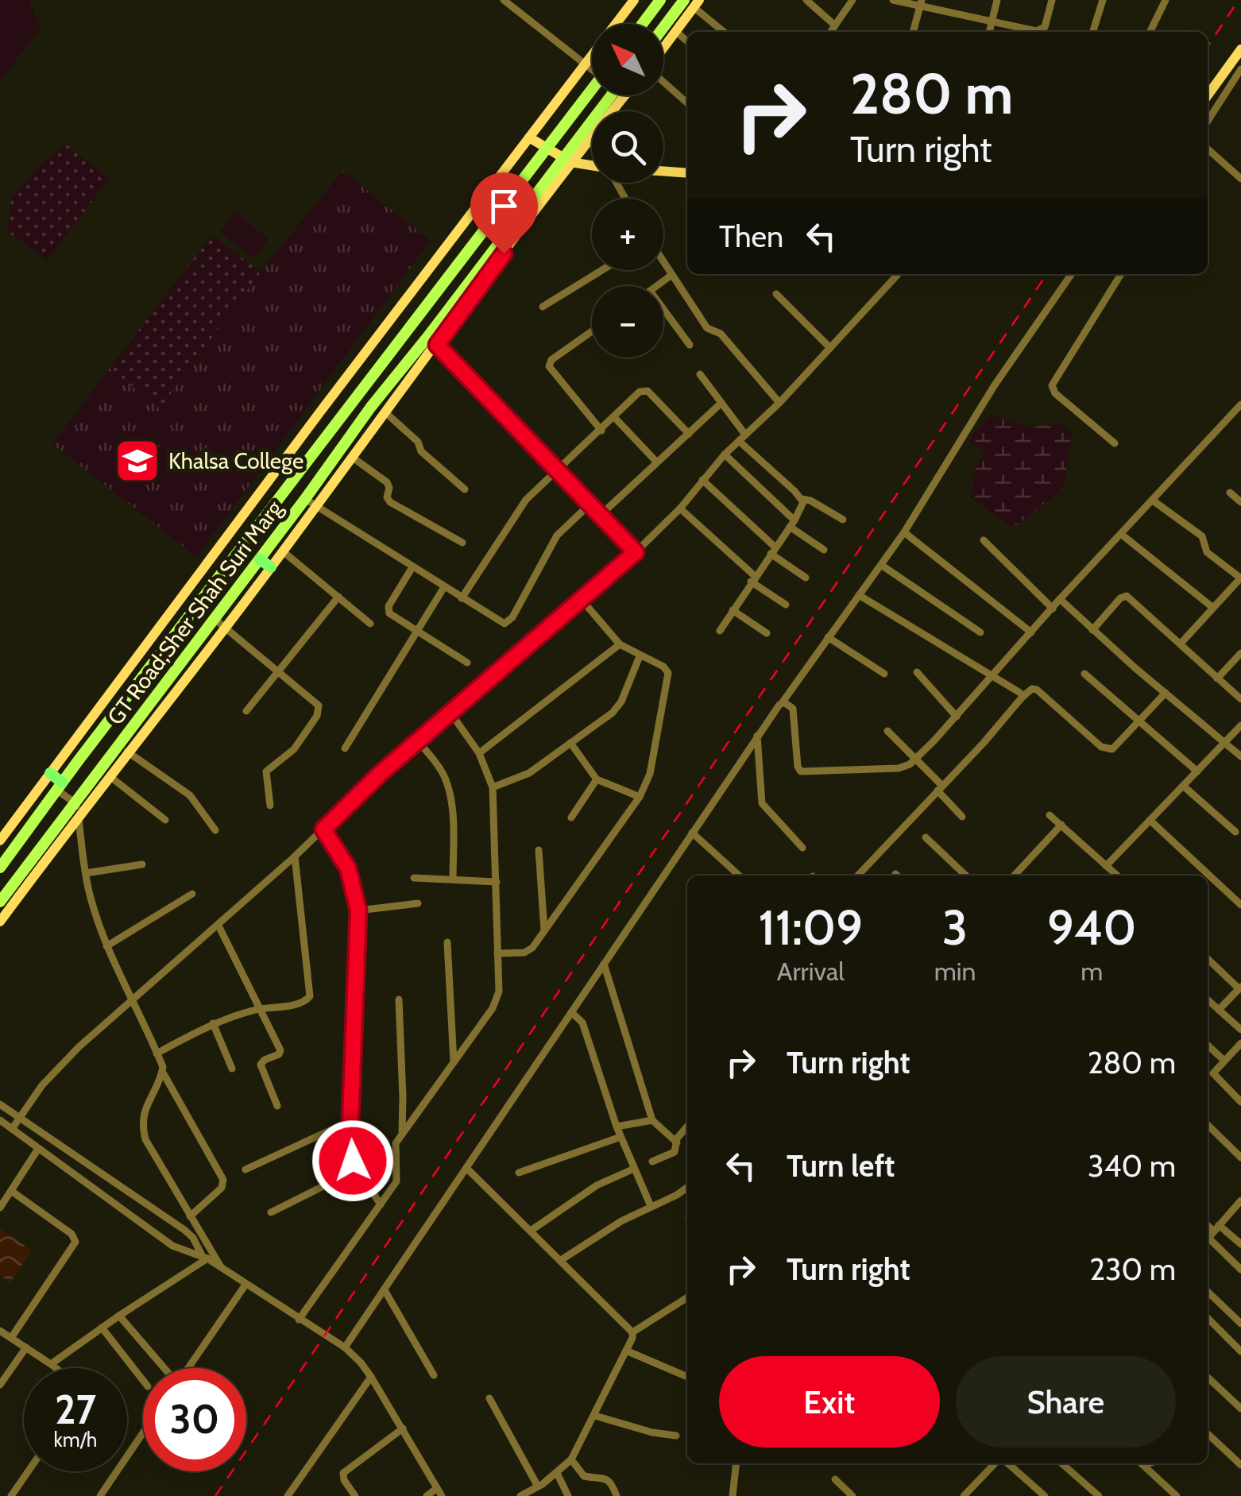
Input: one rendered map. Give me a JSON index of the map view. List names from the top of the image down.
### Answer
{
  "streets": {
    "main road": ["GT Road;Sher Shah Suri Marg"]
  },
  "places": {
    "school or university": ["Khalsa College"]
  },
  "north": "top left",
  "page": {
    "map_buttons": ["+", "−"],
    "turn": ["280 m", "Turn right"],
    "then": "Then",
    "eta": [
      "11:09",
      "Arrival",
      "3",
      "min",
      "940",
      "m"
    ],
    "list": [
      {
        "name": "Turn right",
        "value": "280 m"
      },
      {
        "name": "Turn left",
        "value": "340 m"
      },
      {
        "name": "Turn right",
        "value": "230 m"
      }
    ],
    "buttons": ["Exit", "Share"],
    "speed": "27 km/h",
    "limit": "30"
  }
}
